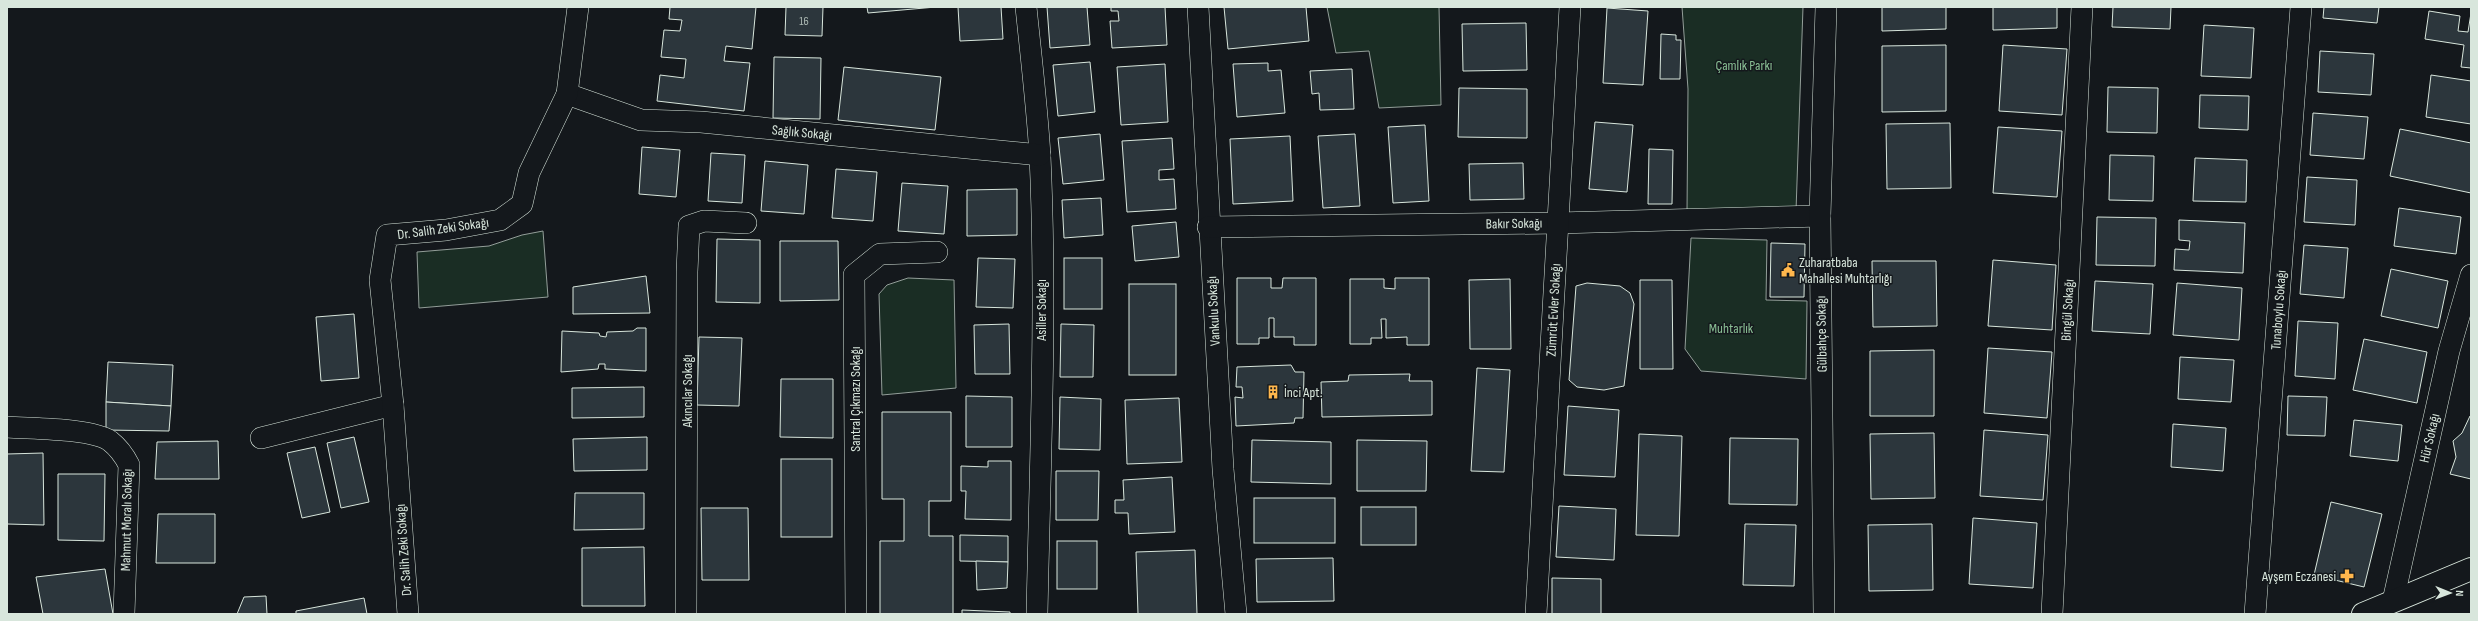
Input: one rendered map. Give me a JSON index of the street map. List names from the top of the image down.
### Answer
{
  "streets": {
    "street": [
      "Sağlık Sokağı",
      "Bakır Sokağı",
      "Dr. Salih Zeki Sokağı",
      "Asiller Sokağı",
      "Zümrüt Evler Sokağı",
      "Bingül Sokağı",
      "Tunaboylu Sokağı",
      "Vankulu Sokağı",
      "Gülbahçe Sokağı",
      "Akıncılar Sokağı",
      "Santral Çıkmazı Sokağı",
      "Hür Sokağı",
      "Mahmut Moralı Sokağı"
    ]
  },
  "crossings": [
    ["Sağlık Sokağı", "Dr. Salih Zeki Sokağı"],
    ["Sağlık Sokağı", "Asiller Sokağı"],
    ["Bakır Sokağı", "Zümrüt Evler Sokağı"],
    ["Bakır Sokağı", "Vankulu Sokağı"],
    ["Bakır Sokağı", "Gülbahçe Sokağı"]
  ],
  "parks": ["Çamlık Parkı", "Muhtarlık"],
  "places": {
    "public building": ["Zuharatbaba Mahallesi Muhtarlığı"],
    "building": ["İnci Apt."],
    "pharmacy": ["Ayşem Eczanesi"]
  },
  "house_numbers": ["16"],
  "north": "right"
}
